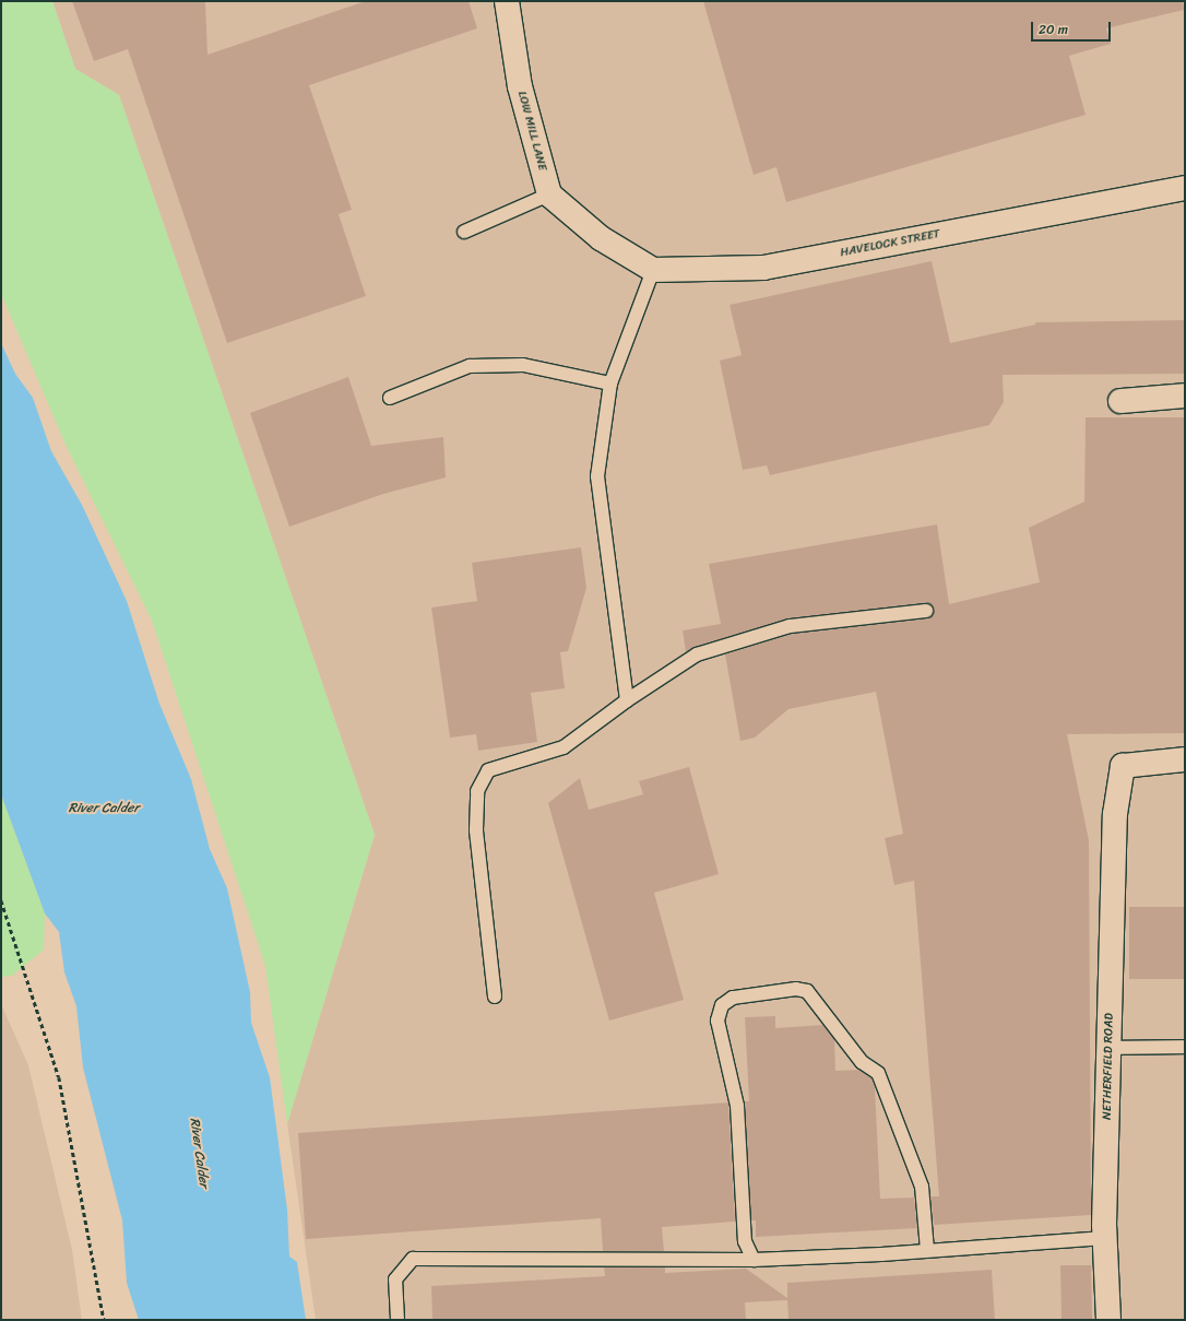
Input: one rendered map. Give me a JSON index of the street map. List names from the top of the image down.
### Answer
{
  "streets": {
    "street": ["LOW MILL LANE", "HAVELOCK STREET", "NETHERFIELD ROAD"]
  },
  "water": ["River Calder"],
  "scale_bar": "20 m"
}
